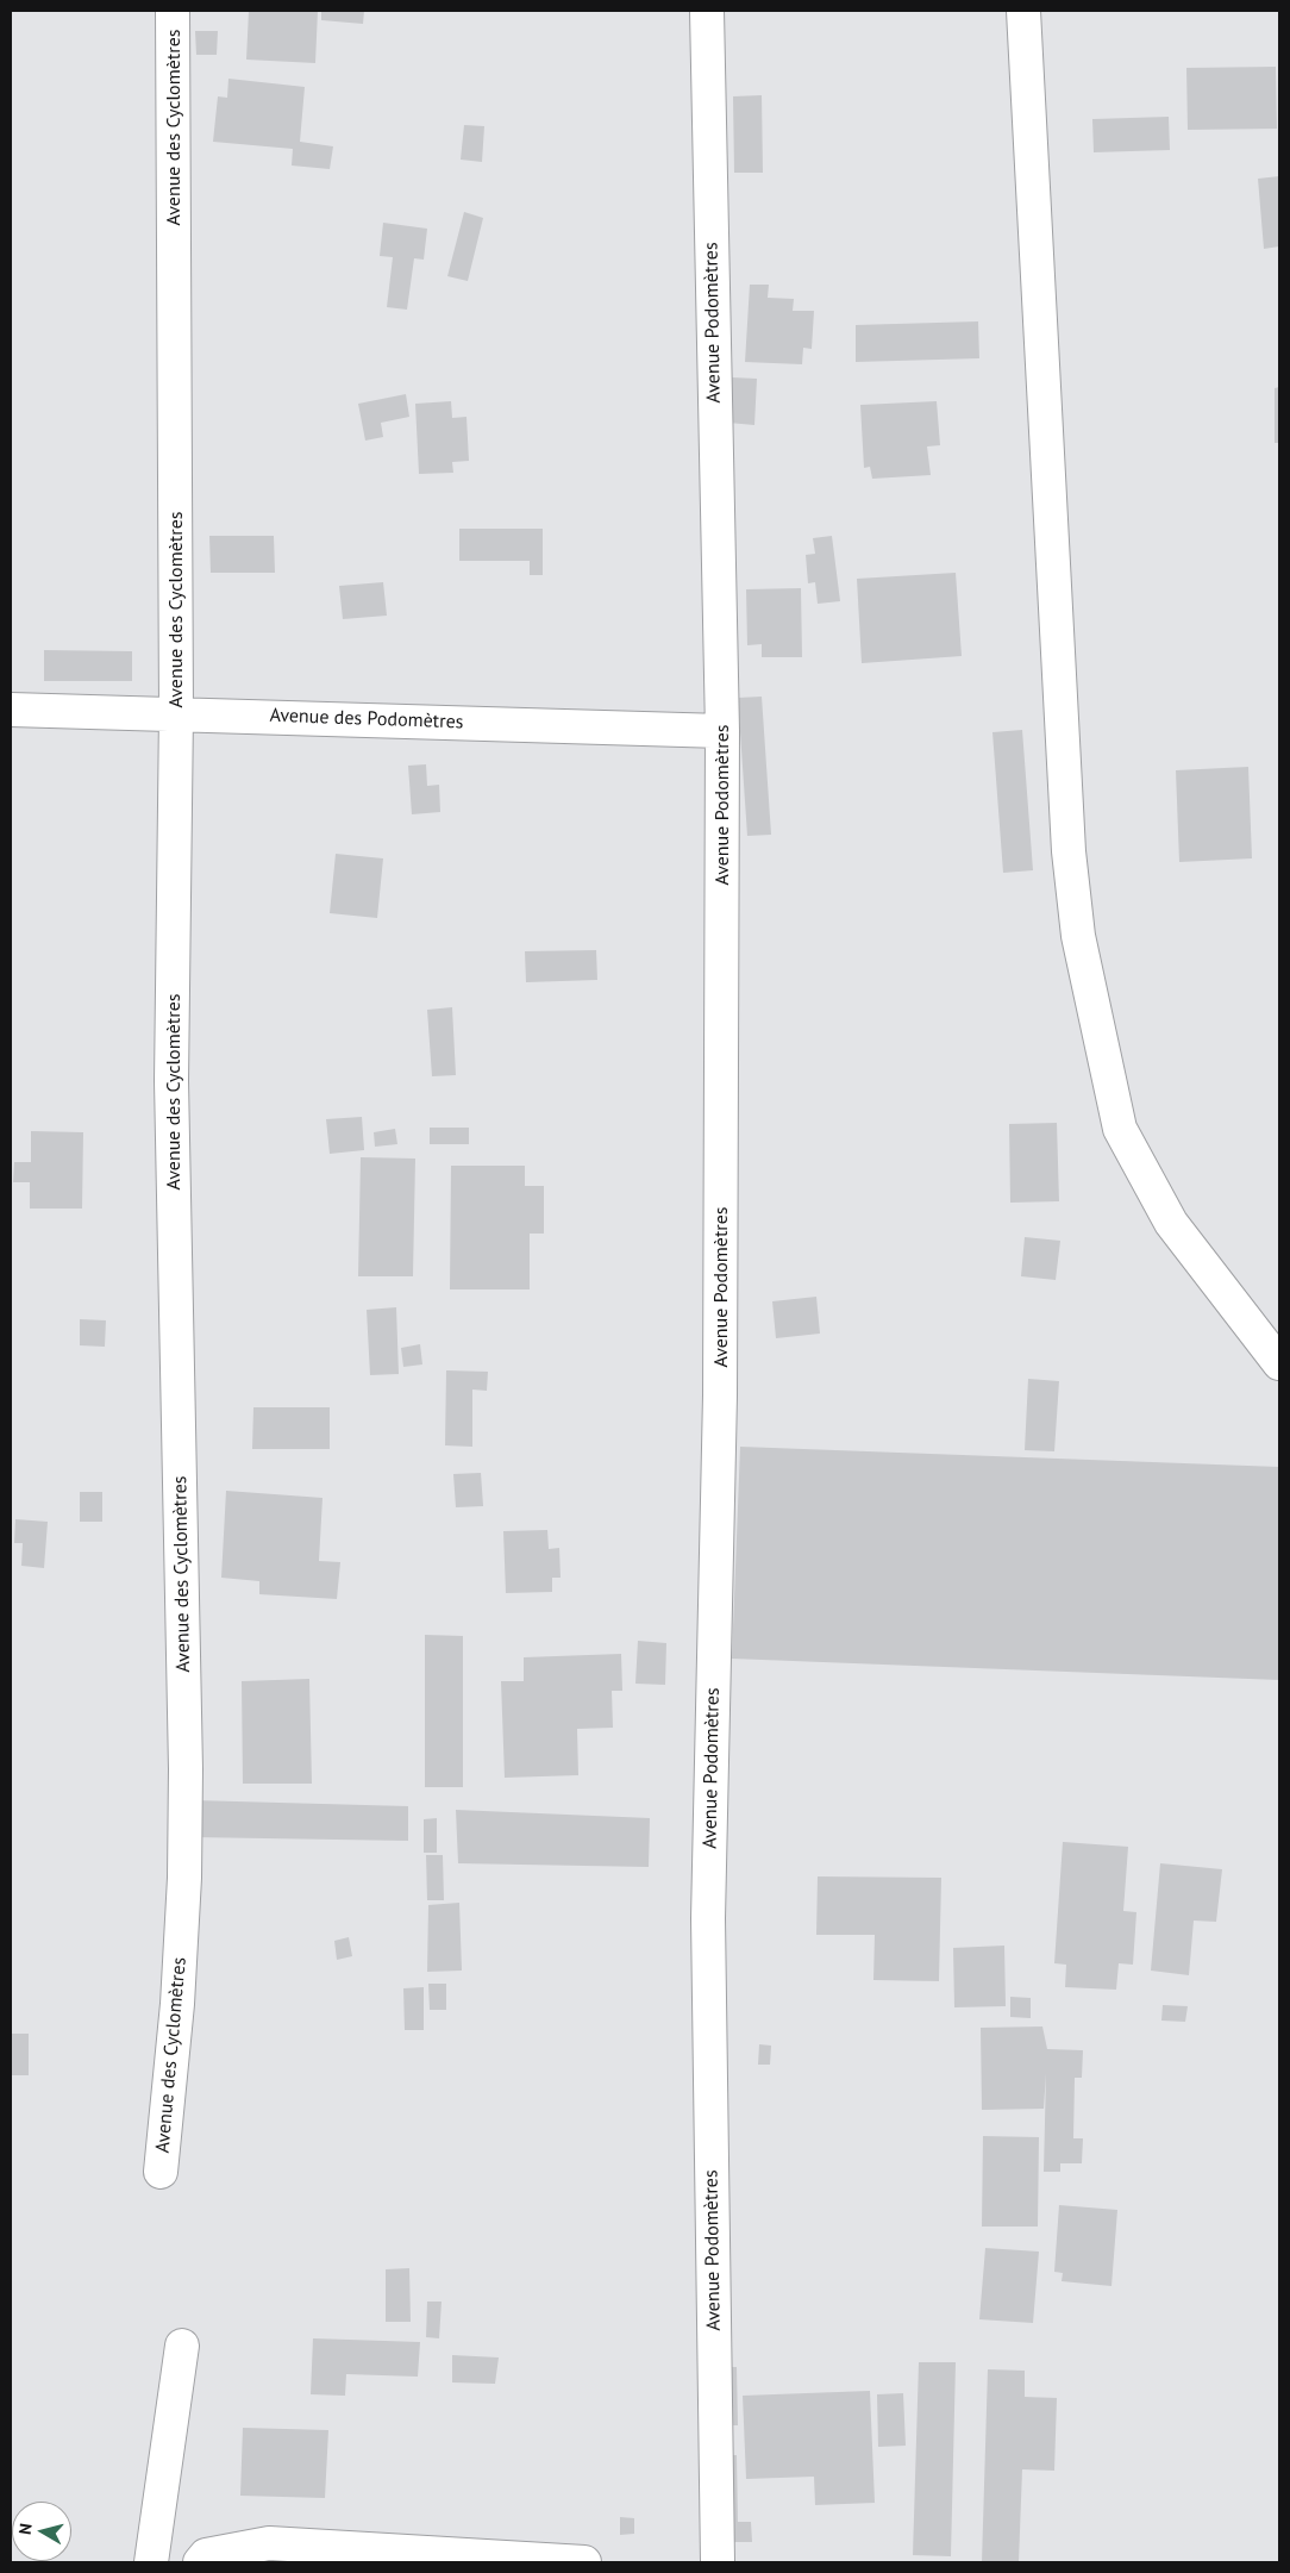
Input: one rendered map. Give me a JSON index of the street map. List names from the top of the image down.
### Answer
{
  "streets": {
    "street": ["Avenue des Cyclomètres", "Avenue Podomètres", "Avenue des Podomètres"]
  },
  "crossings": [
    ["Avenue des Cyclomètres", "Avenue des Podomètres"],
    ["Avenue Podomètres", "Avenue des Podomètres"]
  ],
  "north": "left"
}
